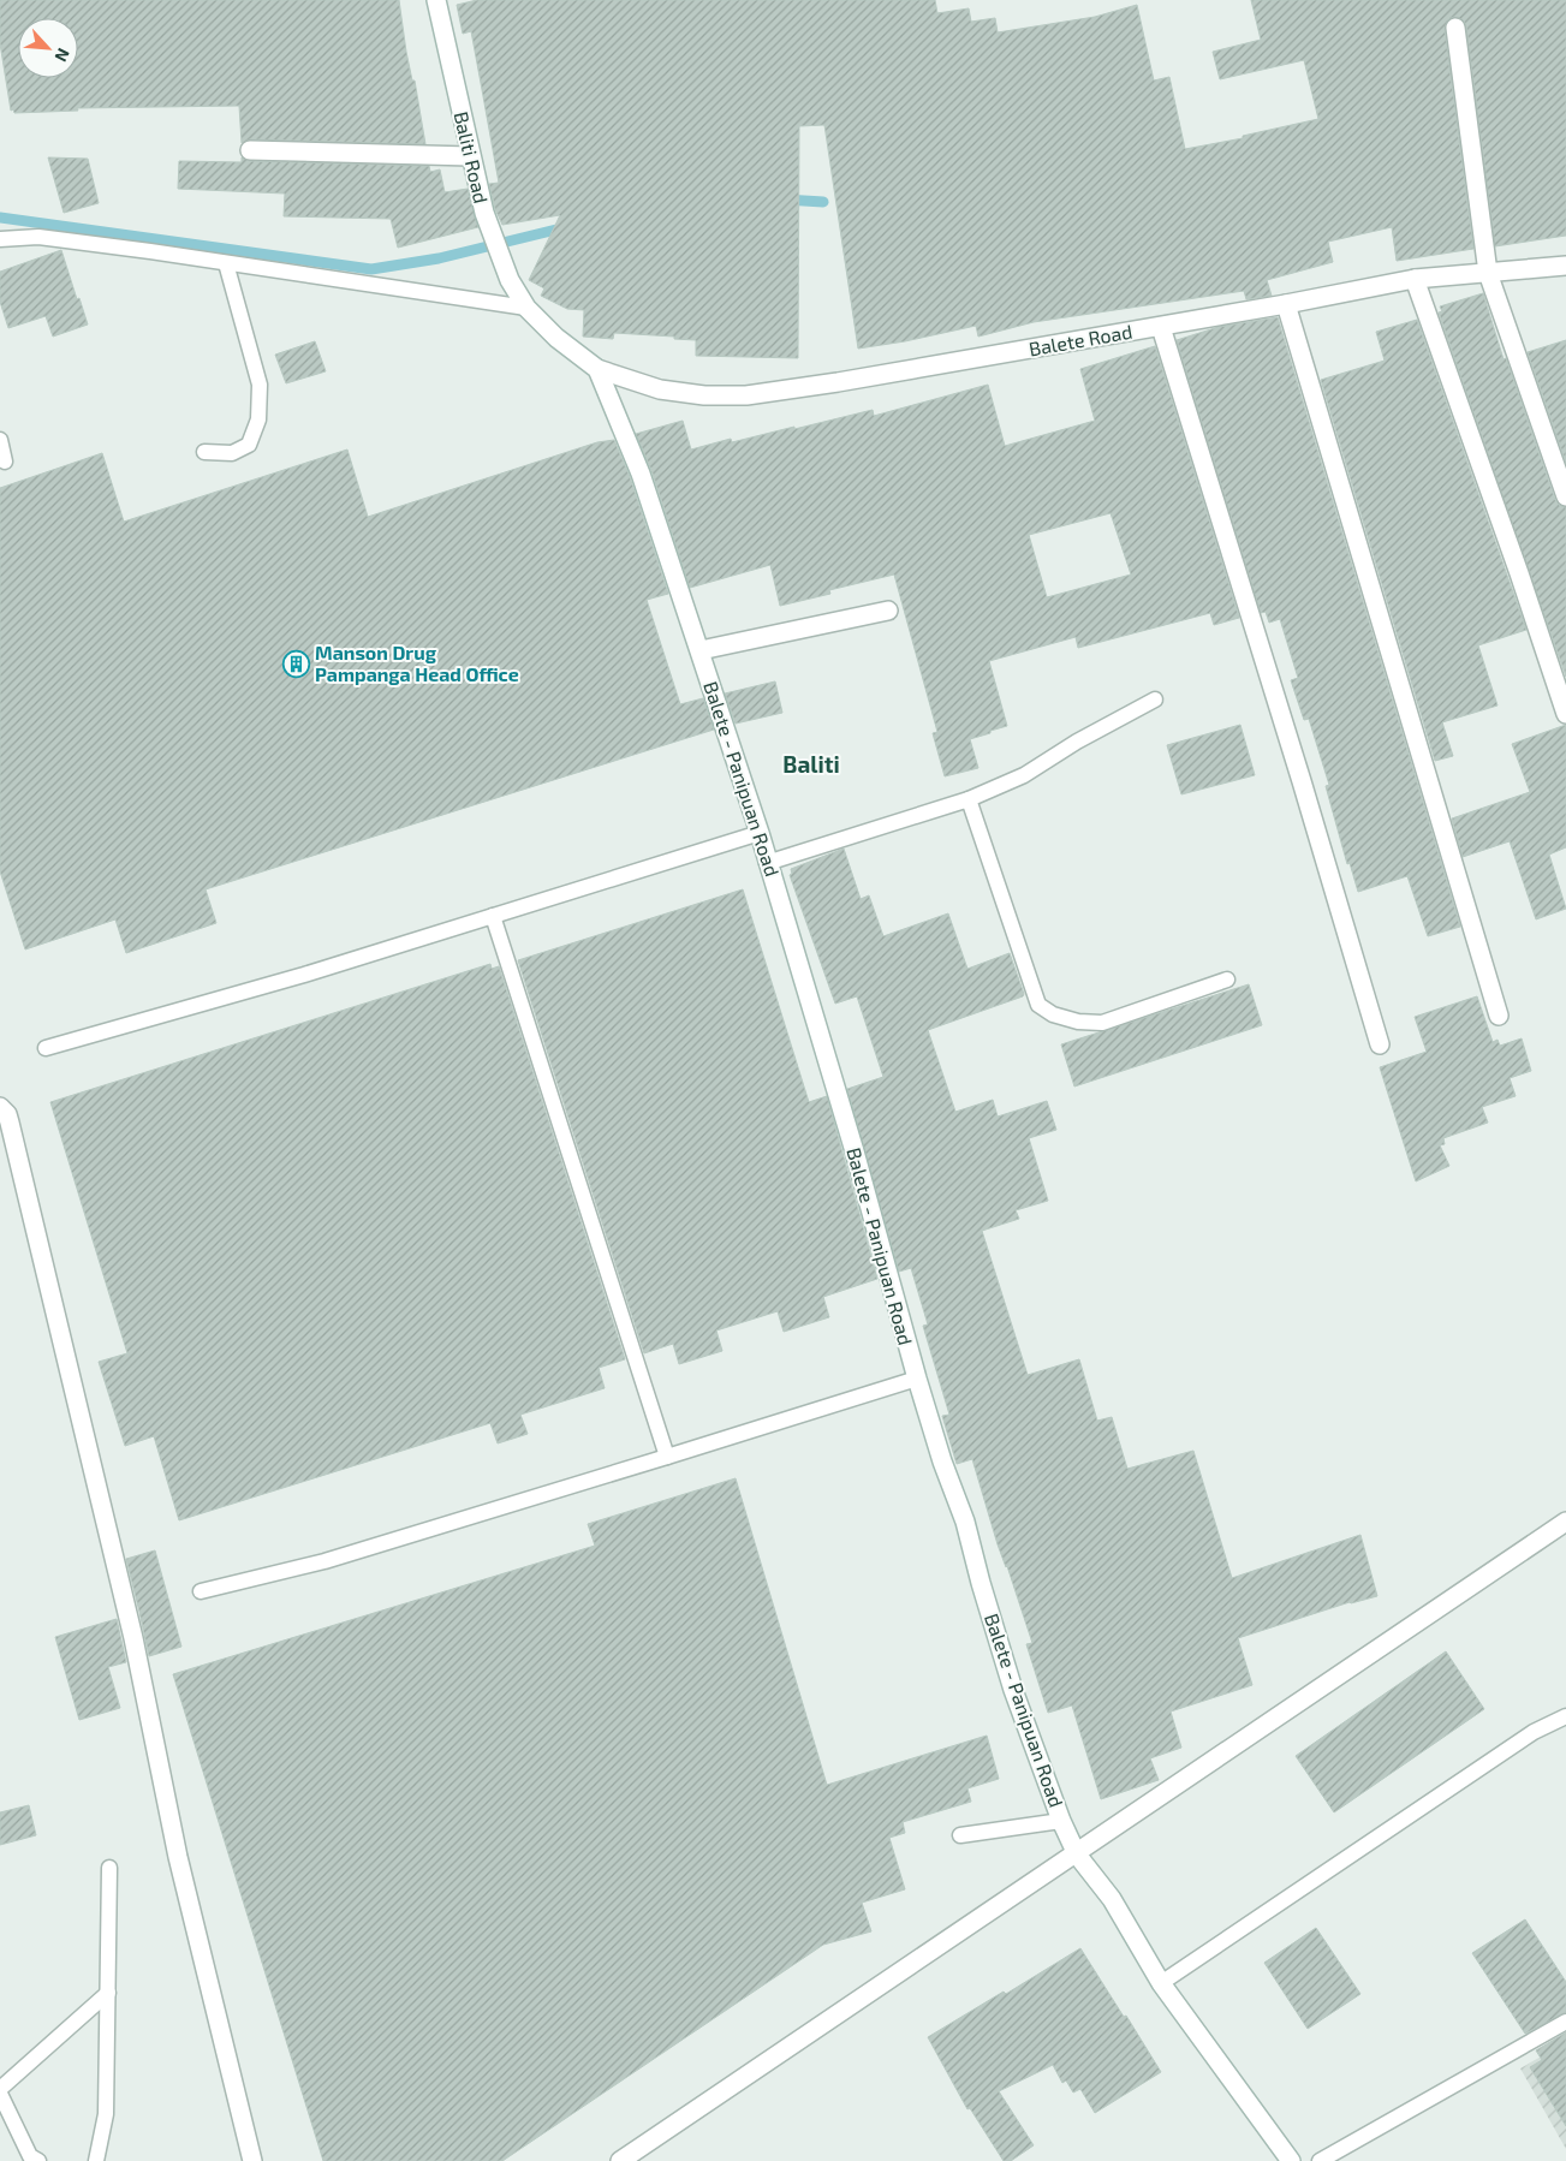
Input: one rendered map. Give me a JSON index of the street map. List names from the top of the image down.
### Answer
{
  "streets": {
    "street": ["Baliti Road", "Balete Road", "Balete - Panipuan Road"]
  },
  "crossings": [
    ["Balete Road", "Balete - Panipuan Road"]
  ],
  "districts": ["Baliti"],
  "places": {
    "building": ["Manson Drug Pampanga Head Office"]
  },
  "north": "bottom right"
}
